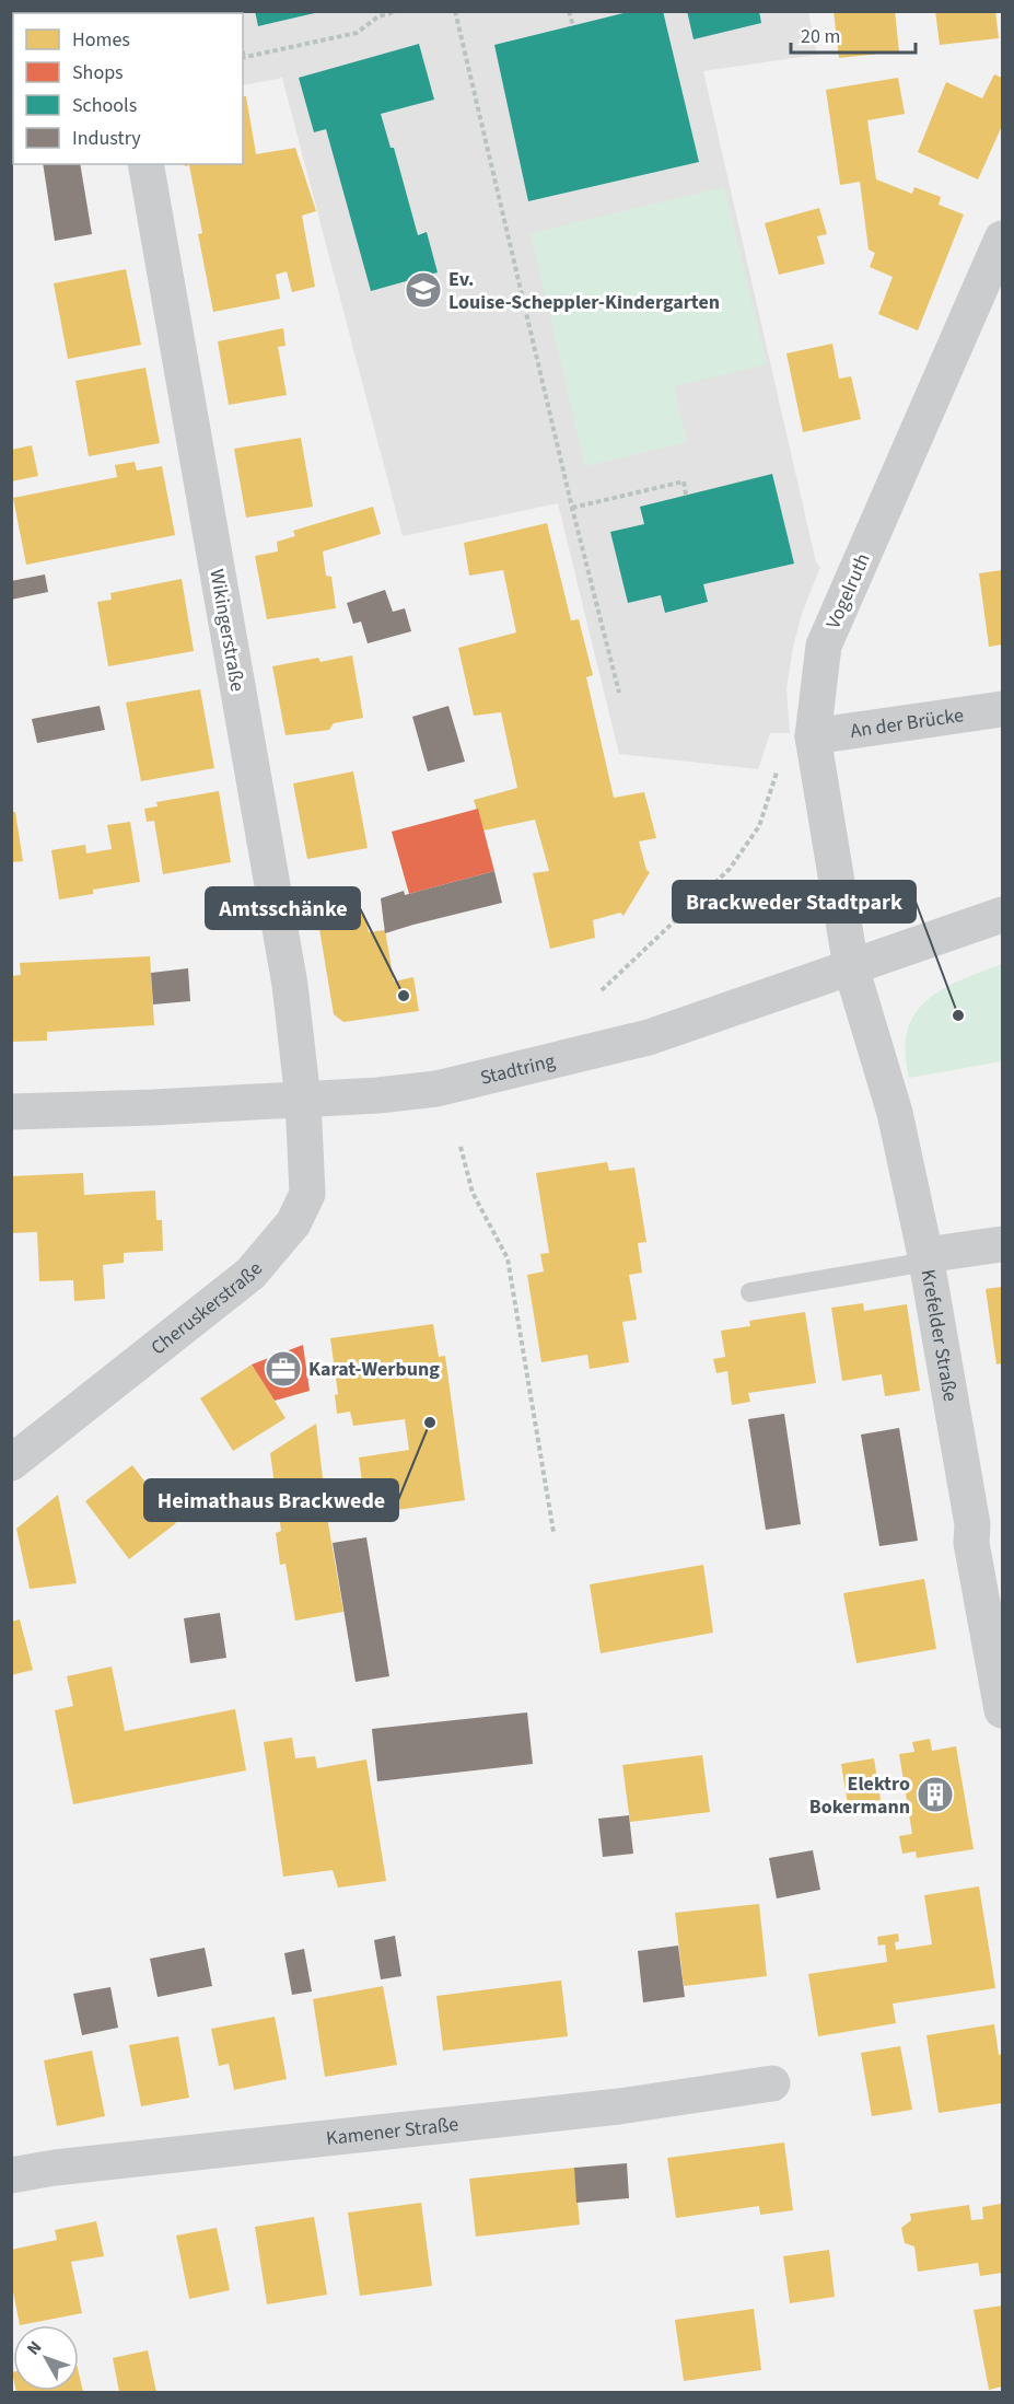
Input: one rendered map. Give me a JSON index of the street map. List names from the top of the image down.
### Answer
{
  "streets": {
    "street": [
      "Vogelruth",
      "Wikingerstraße",
      "An der Brücke",
      "Stadtring",
      "Cheruskerstraße",
      "Krefelder Straße",
      "Kamener Straße"
    ]
  },
  "crossings": [
    ["Vogelruth", "An der Brücke"],
    ["Vogelruth", "Stadtring"],
    ["Vogelruth", "Krefelder Straße"],
    ["Wikingerstraße", "Stadtring"],
    ["Wikingerstraße", "Cheruskerstraße"],
    ["Stadtring", "Cheruskerstraße"],
    ["Stadtring", "Krefelder Straße"]
  ],
  "places": {
    "school or university": ["Ev. Louise-Scheppler-Kindergarten"],
    "other": ["Amtsschänke", "Brackweder Stadtpark", "Heimathaus Brackwede"],
    "office": ["Karat-Werbung"],
    "building": ["Elektro Bokermann"]
  },
  "legend": [
    "Homes",
    "Shops",
    "Schools",
    "Industry"
  ],
  "scale_bar": "20 m",
  "north": "top left"
}
